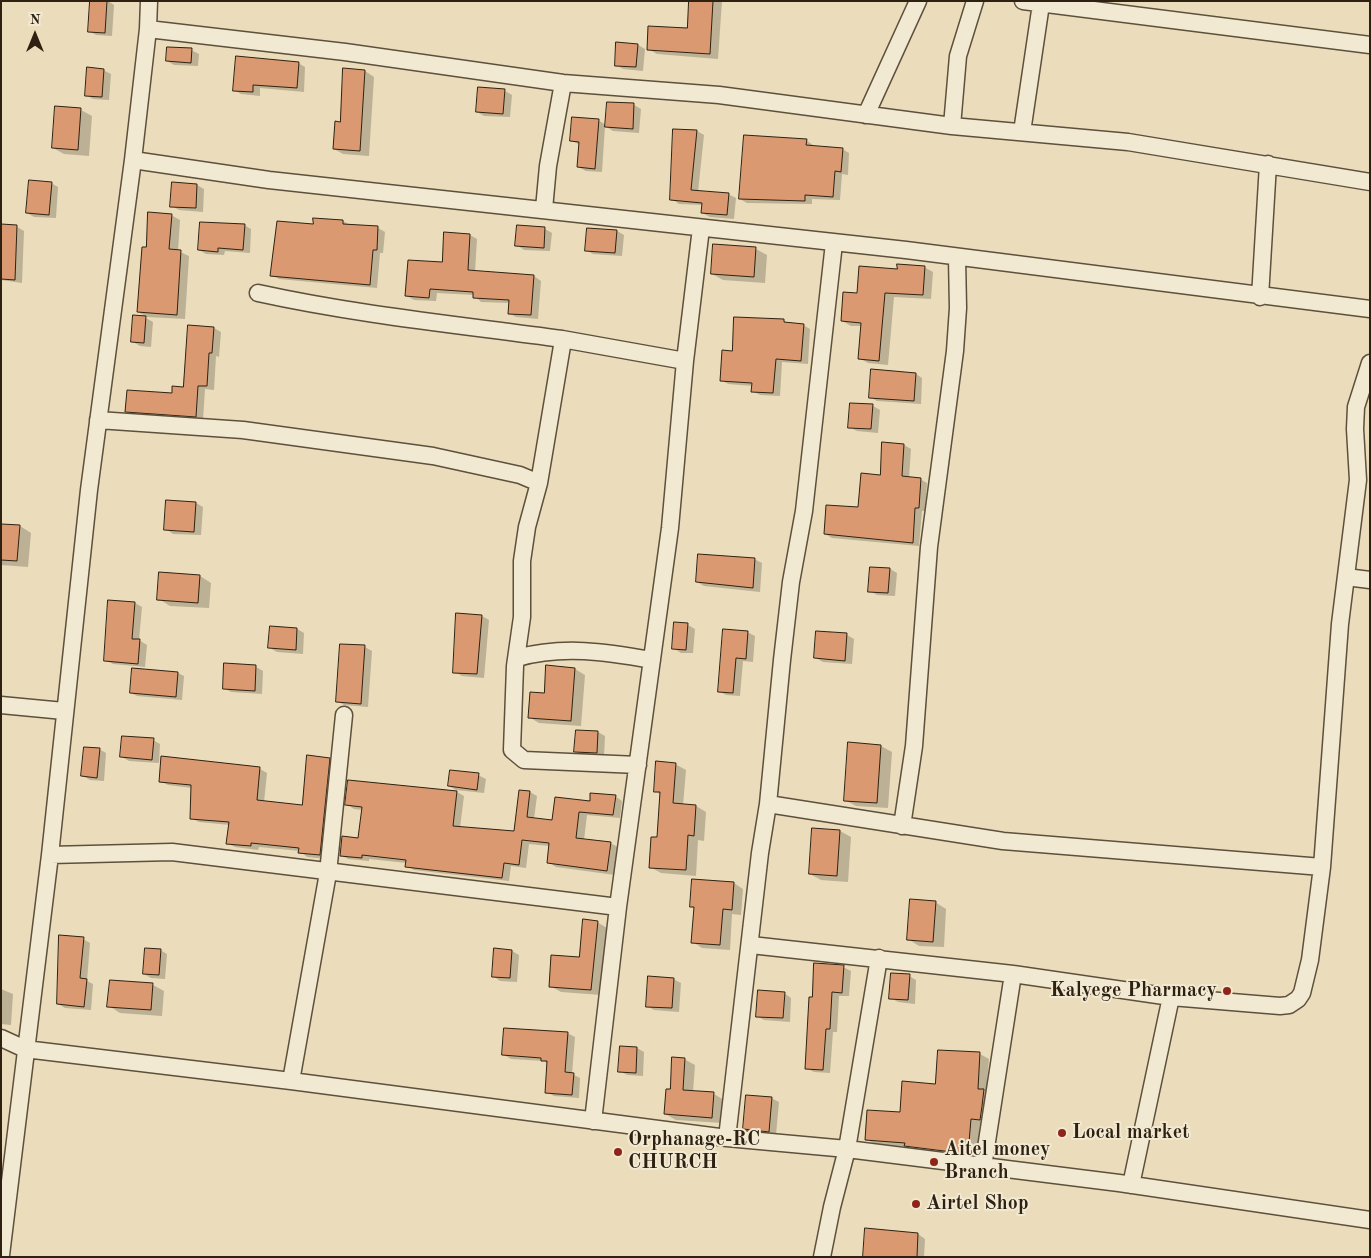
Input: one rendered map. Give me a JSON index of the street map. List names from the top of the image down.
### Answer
{
  "places": [
    "Kalyege Pharmacy",
    "Local market",
    "Orphanage-RC CHURCH",
    "Aitel money Branch",
    "Airtel Shop"
  ],
  "north": "top"
}
